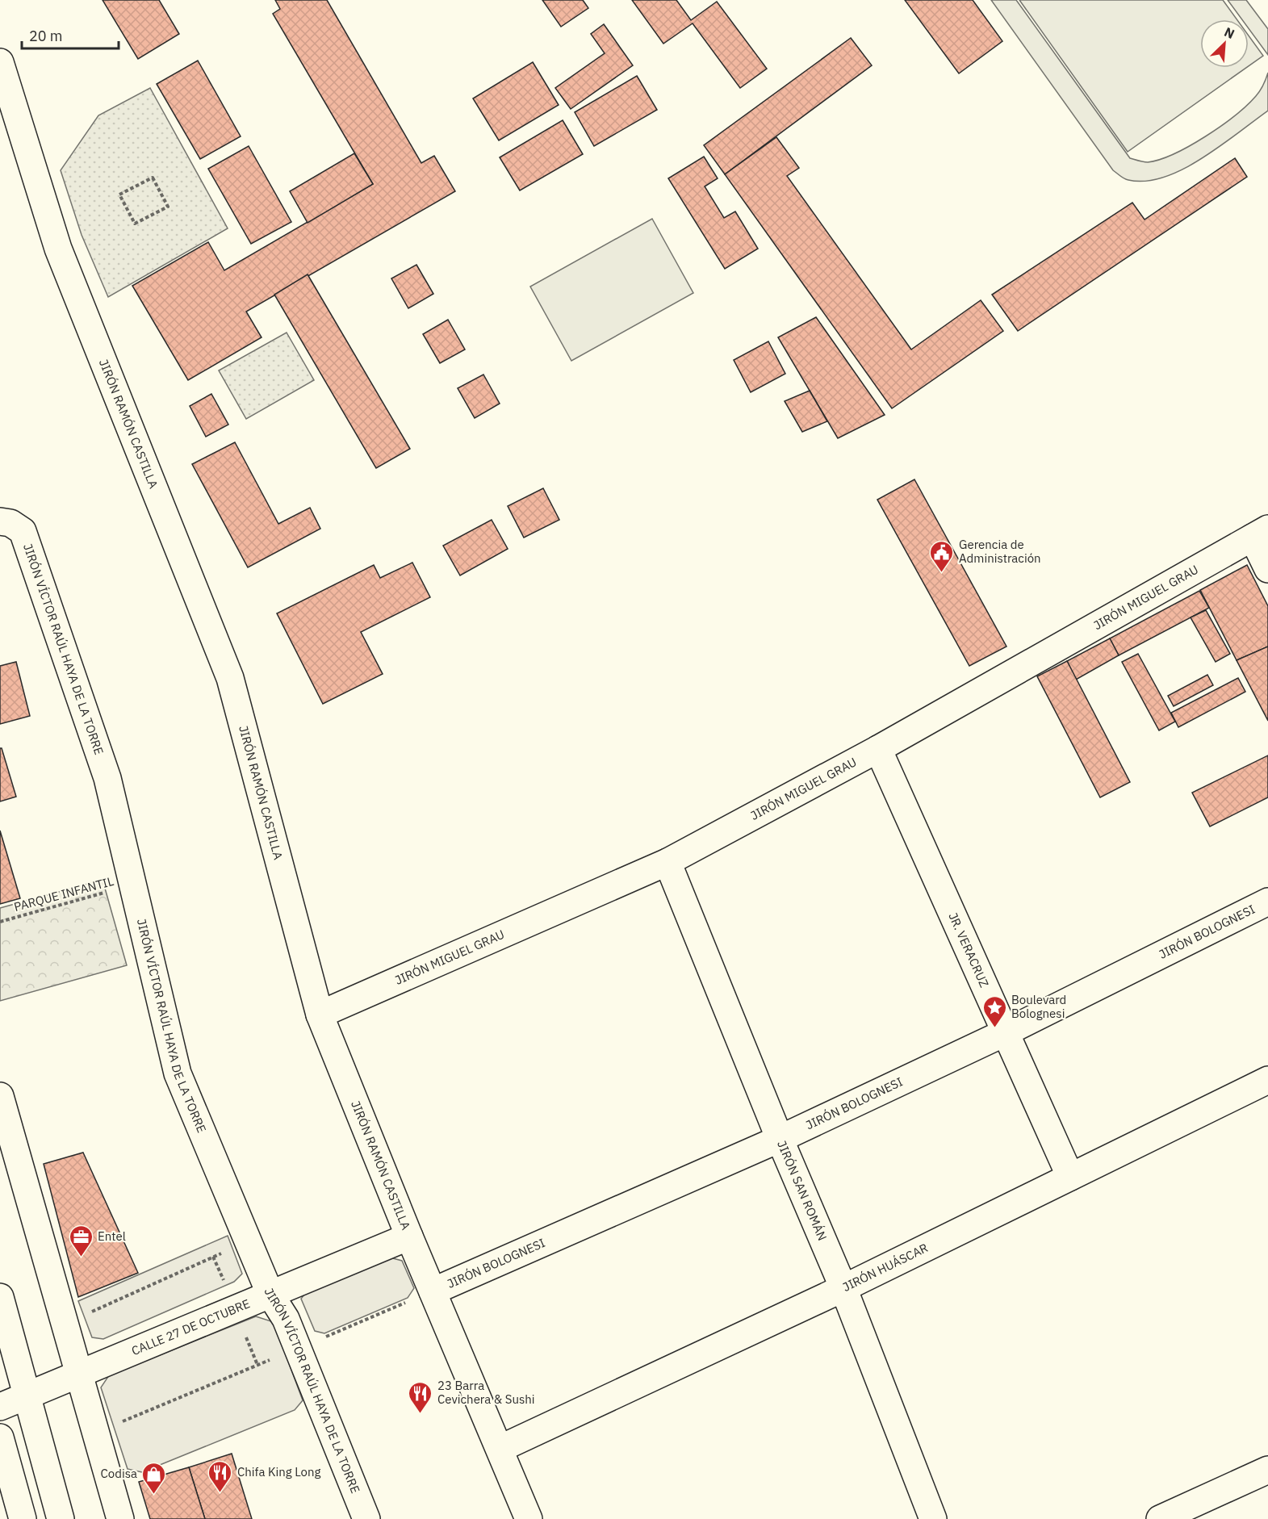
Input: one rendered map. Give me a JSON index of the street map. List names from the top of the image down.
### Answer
{
  "streets": {
    "street": [
      "JIRÓN RAMÓN CASTILLA",
      "JIRÓN MIGUEL GRAU",
      "JIRÓN VÍCTOR RAÚL HAYA DE LA TORRE",
      "JIRÓN BOLOGNESI",
      "JR. VERACRUZ",
      "JIRÓN SAN ROMÁN",
      "JIRÓN HUÁSCAR",
      "CALLE 27 DE OCTUBRE"
    ],
    "path": ["PARQUE INFANTIL"]
  },
  "crossings": [
    ["JIRÓN RAMÓN CASTILLA", "JIRÓN MIGUEL GRAU"],
    ["JIRÓN RAMÓN CASTILLA", "JIRÓN BOLOGNESI"],
    ["JIRÓN RAMÓN CASTILLA", "JIRÓN HUÁSCAR"],
    ["JIRÓN RAMÓN CASTILLA", "CALLE 27 DE OCTUBRE"],
    ["JIRÓN MIGUEL GRAU", "JR. VERACRUZ"],
    ["JIRÓN MIGUEL GRAU", "JIRÓN SAN ROMÁN"],
    ["JIRÓN VÍCTOR RAÚL HAYA DE LA TORRE", "PARQUE INFANTIL"],
    ["JIRÓN VÍCTOR RAÚL HAYA DE LA TORRE", "CALLE 27 DE OCTUBRE"],
    ["JIRÓN BOLOGNESI", "JR. VERACRUZ"],
    ["JIRÓN BOLOGNESI", "JIRÓN SAN ROMÁN"],
    ["JR. VERACRUZ", "JIRÓN HUÁSCAR"],
    ["JIRÓN SAN ROMÁN", "JIRÓN HUÁSCAR"]
  ],
  "places": {
    "public building": ["Gerencia de Administración"],
    "place": ["Boulevard Bolognesi"],
    "office": ["Entel"],
    "restaurant": ["23 Barra Cevichera & Sushi", "Chifa King Long"],
    "shop": ["Codisa"]
  },
  "scale_bar": "20 m",
  "north": "top right"
}
